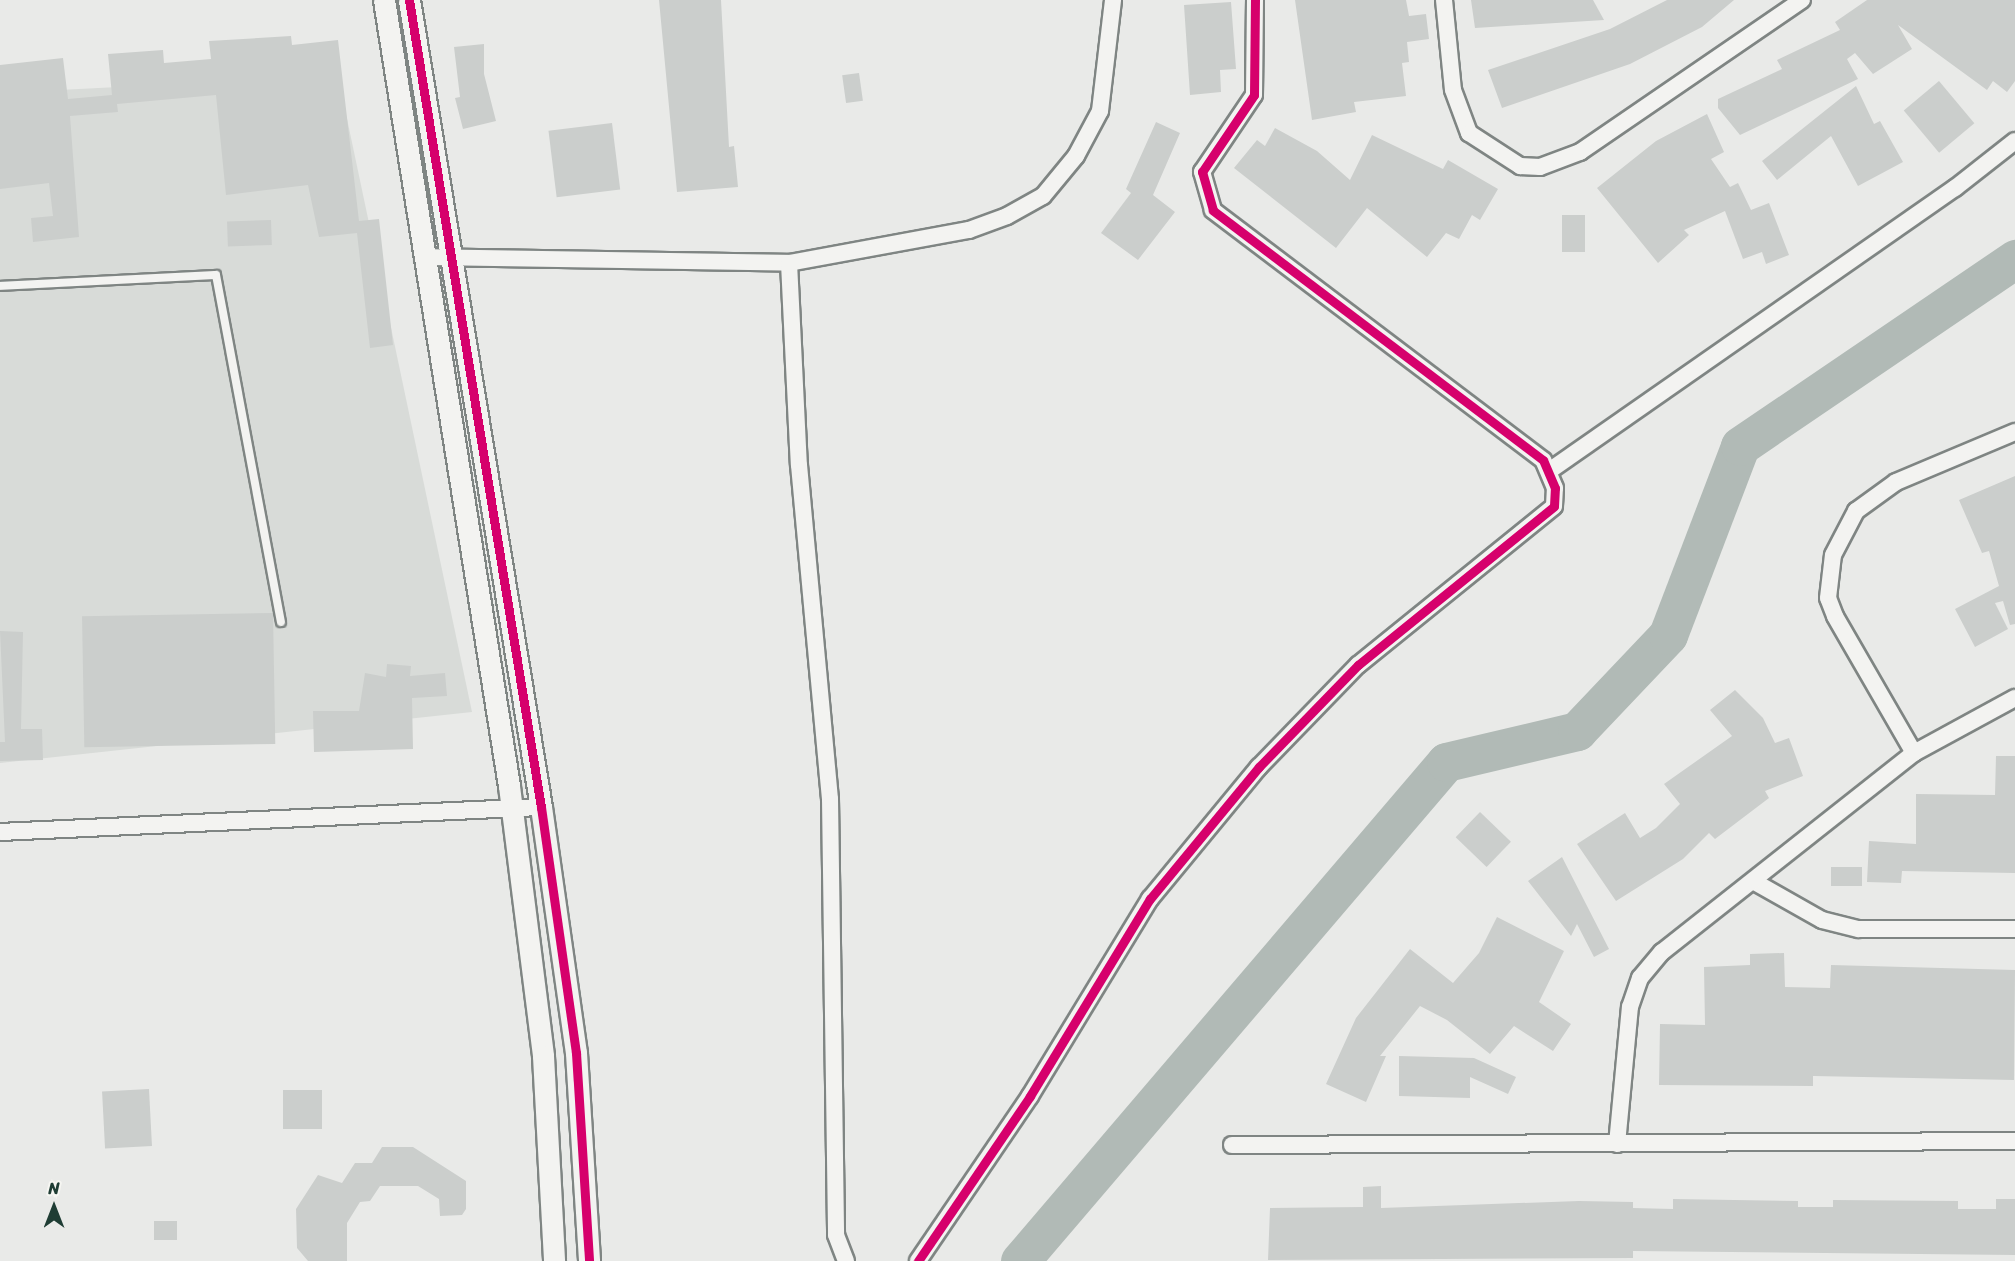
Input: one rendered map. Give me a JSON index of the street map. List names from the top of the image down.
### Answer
{
  "north": "top"
}
